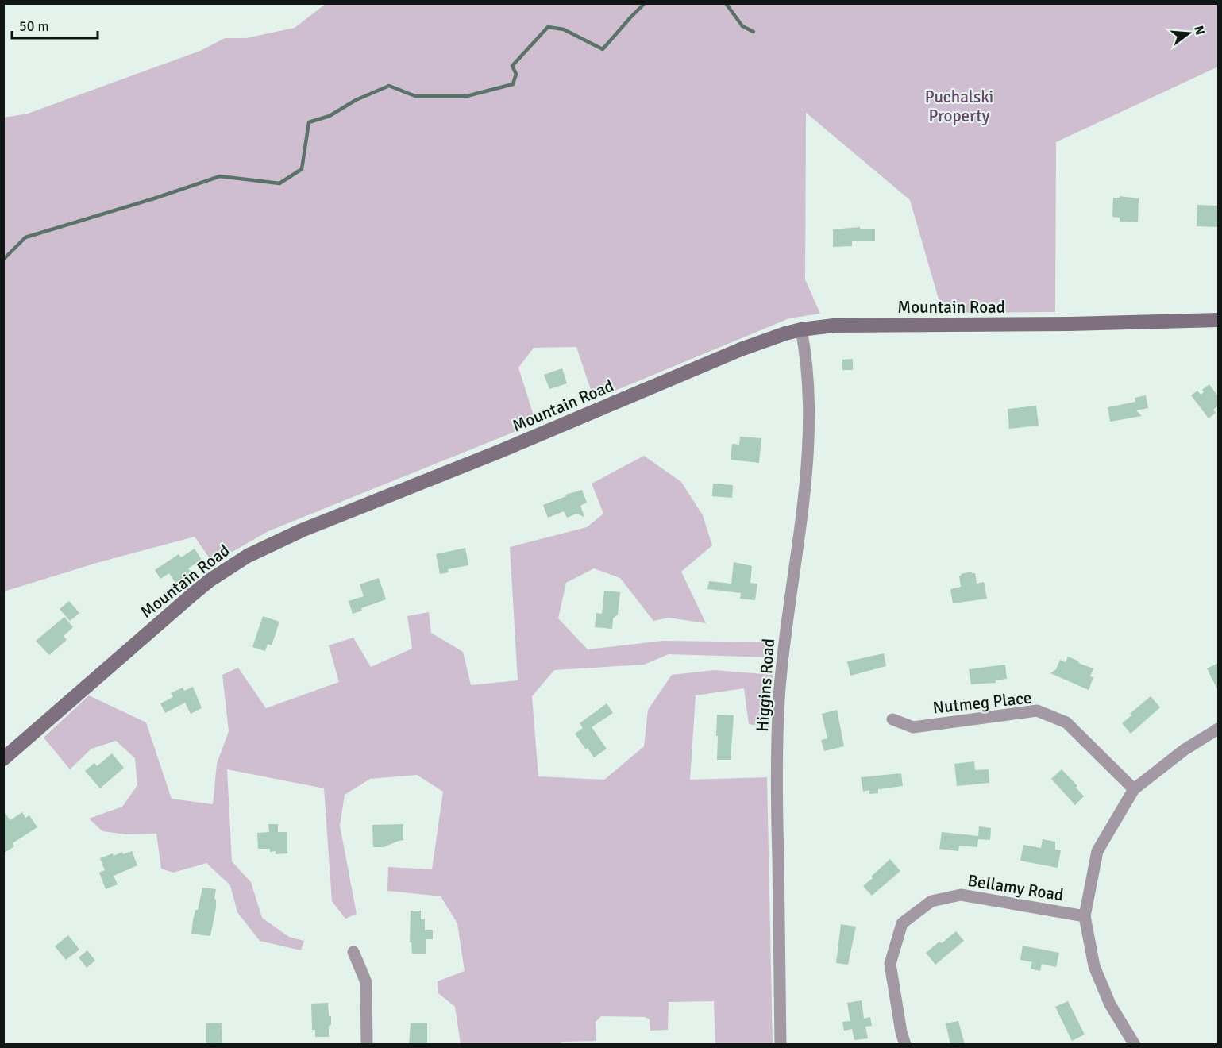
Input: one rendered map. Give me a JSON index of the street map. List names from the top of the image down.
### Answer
{
  "streets": {
    "main road": ["Mountain Road"],
    "street": ["Higgins Road", "Nutmeg Place", "Bellamy Road"]
  },
  "crossings": [
    ["Mountain Road", "Higgins Road"]
  ],
  "parks": ["Puchalski Property"],
  "scale_bar": "50 m",
  "north": "right"
}
